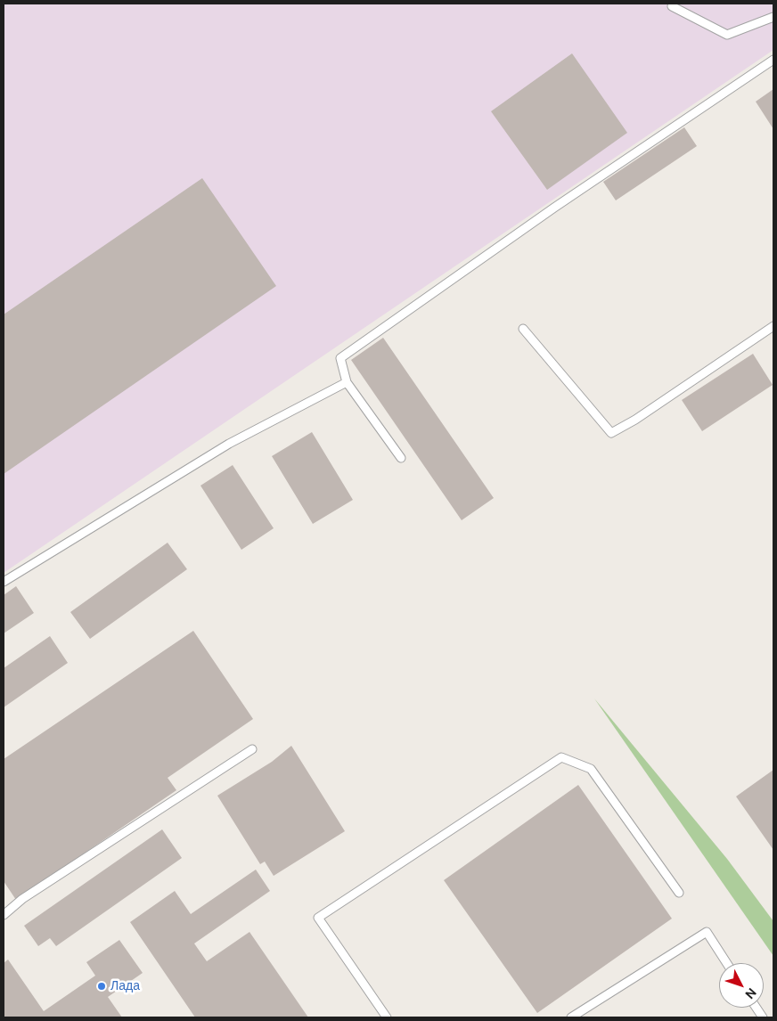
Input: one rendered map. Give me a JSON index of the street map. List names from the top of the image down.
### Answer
{
  "places": ["Лада"],
  "north": "bottom right"
}
